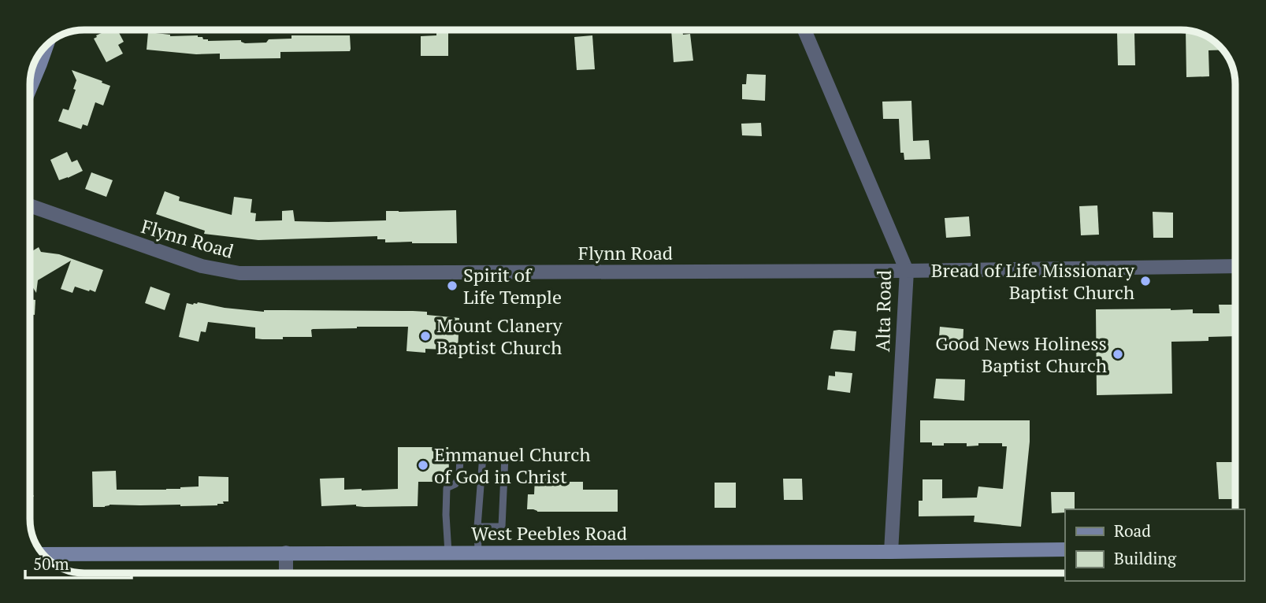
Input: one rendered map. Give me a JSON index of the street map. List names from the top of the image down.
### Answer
{
  "streets": {
    "main road": ["West Peebles Road"],
    "street": ["Flynn Road", "Alta Road"]
  },
  "crossings": [
    ["Flynn Road", "Alta Road"],
    ["Alta Road", "West Peebles Road"]
  ],
  "places": [
    "Bread of Life Missionary Baptist Church",
    "Spirit of Life Temple",
    "Mount Clanery Baptist Church",
    "Good News Holiness Baptist Church",
    "Emmanuel Church of God in Christ"
  ],
  "legend": ["Road", "Building"],
  "scale_bar": "50 m"
}
